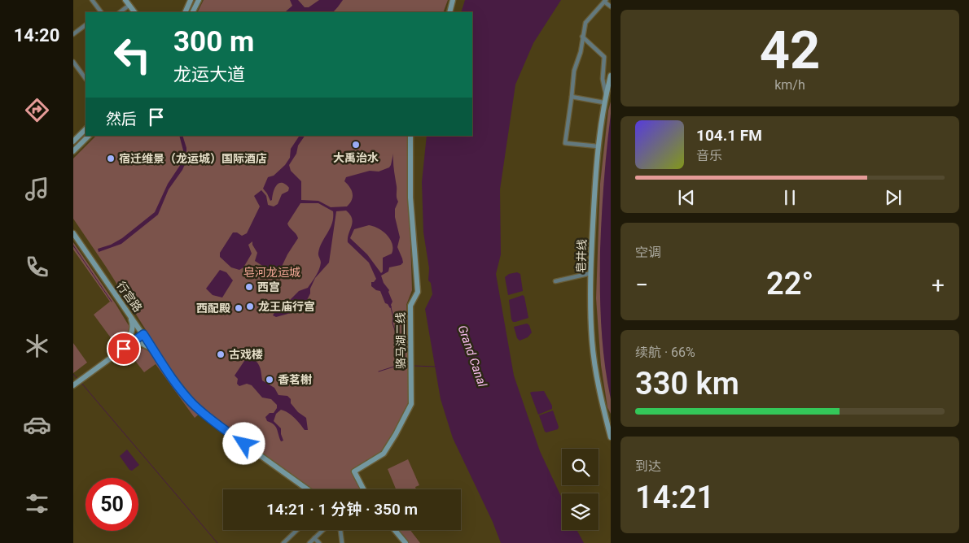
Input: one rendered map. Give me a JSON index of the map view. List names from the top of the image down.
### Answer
{
  "streets": {
    "street": ["皂井线", "行宫路", "骆马湖二线"]
  },
  "water": ["Grand Canal"],
  "parks": ["皂河龙运城"],
  "places": [
    "大禹治水",
    "宿迁维景（龙运城）国际酒店",
    "西宫",
    "龙王庙行宫",
    "西配殿",
    "古戏楼",
    "香茗榭"
  ],
  "page": {
    "tabs": "14:20",
    "tile": [
      ["42", "km/h"],
      "空调",
      ["续航 · 66%", "330 km"],
      ["到达", "14:21"]
    ],
    "turn": ["300 m", "龙运大道"],
    "then": "然后",
    "song": ["104.1 FM", "音乐"],
    "heat": ["−", "22°", "+"],
    "limit": "50",
    "trip": "14:21 · 1 分钟 · 350 m"
  }
}
